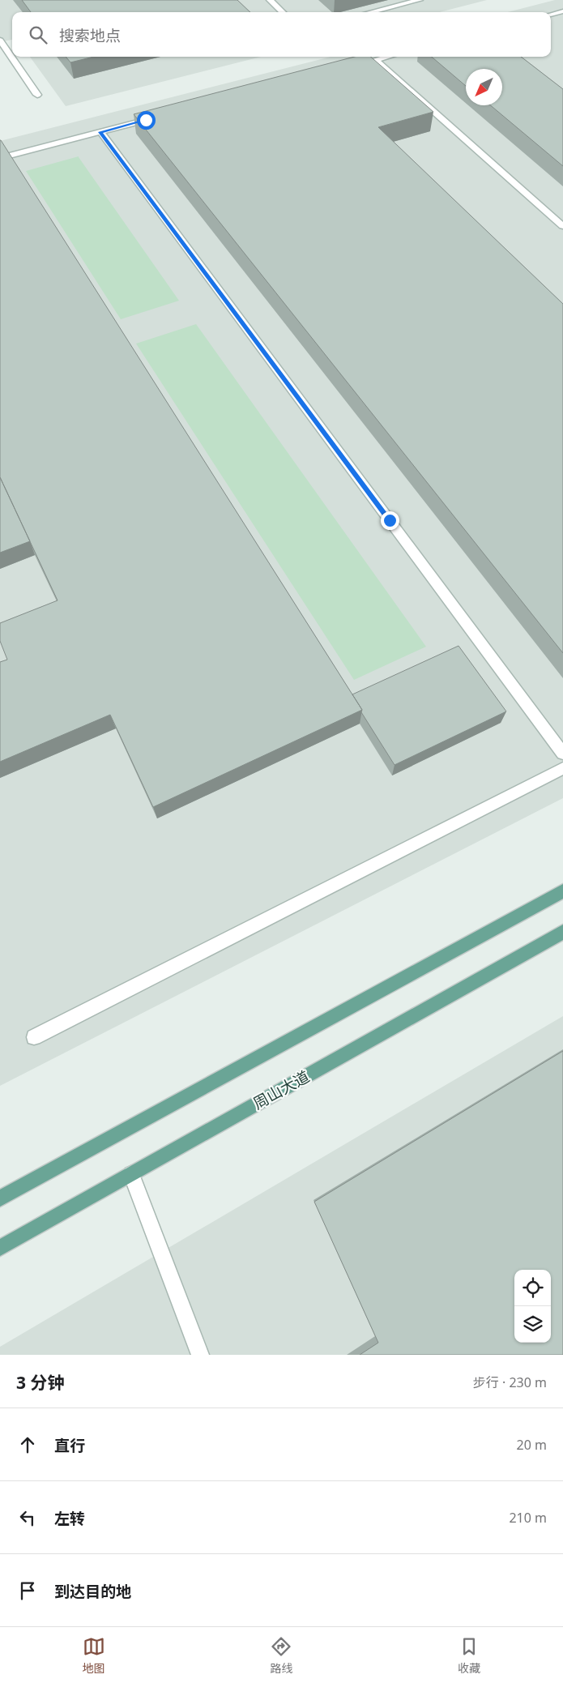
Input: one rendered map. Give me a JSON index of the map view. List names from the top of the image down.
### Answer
{
  "streets": {
    "main road": ["周山大道"]
  },
  "north": "bottom left",
  "page": {
    "search": "搜索地点",
    "heading": ["3 分钟", "步行 · 230 m"],
    "list": [
      ["直行", "20 m"],
      ["左转", "210 m"],
      "到达目的地"
    ],
    "nav": ["地图", "路线", "收藏"]
  }
}
